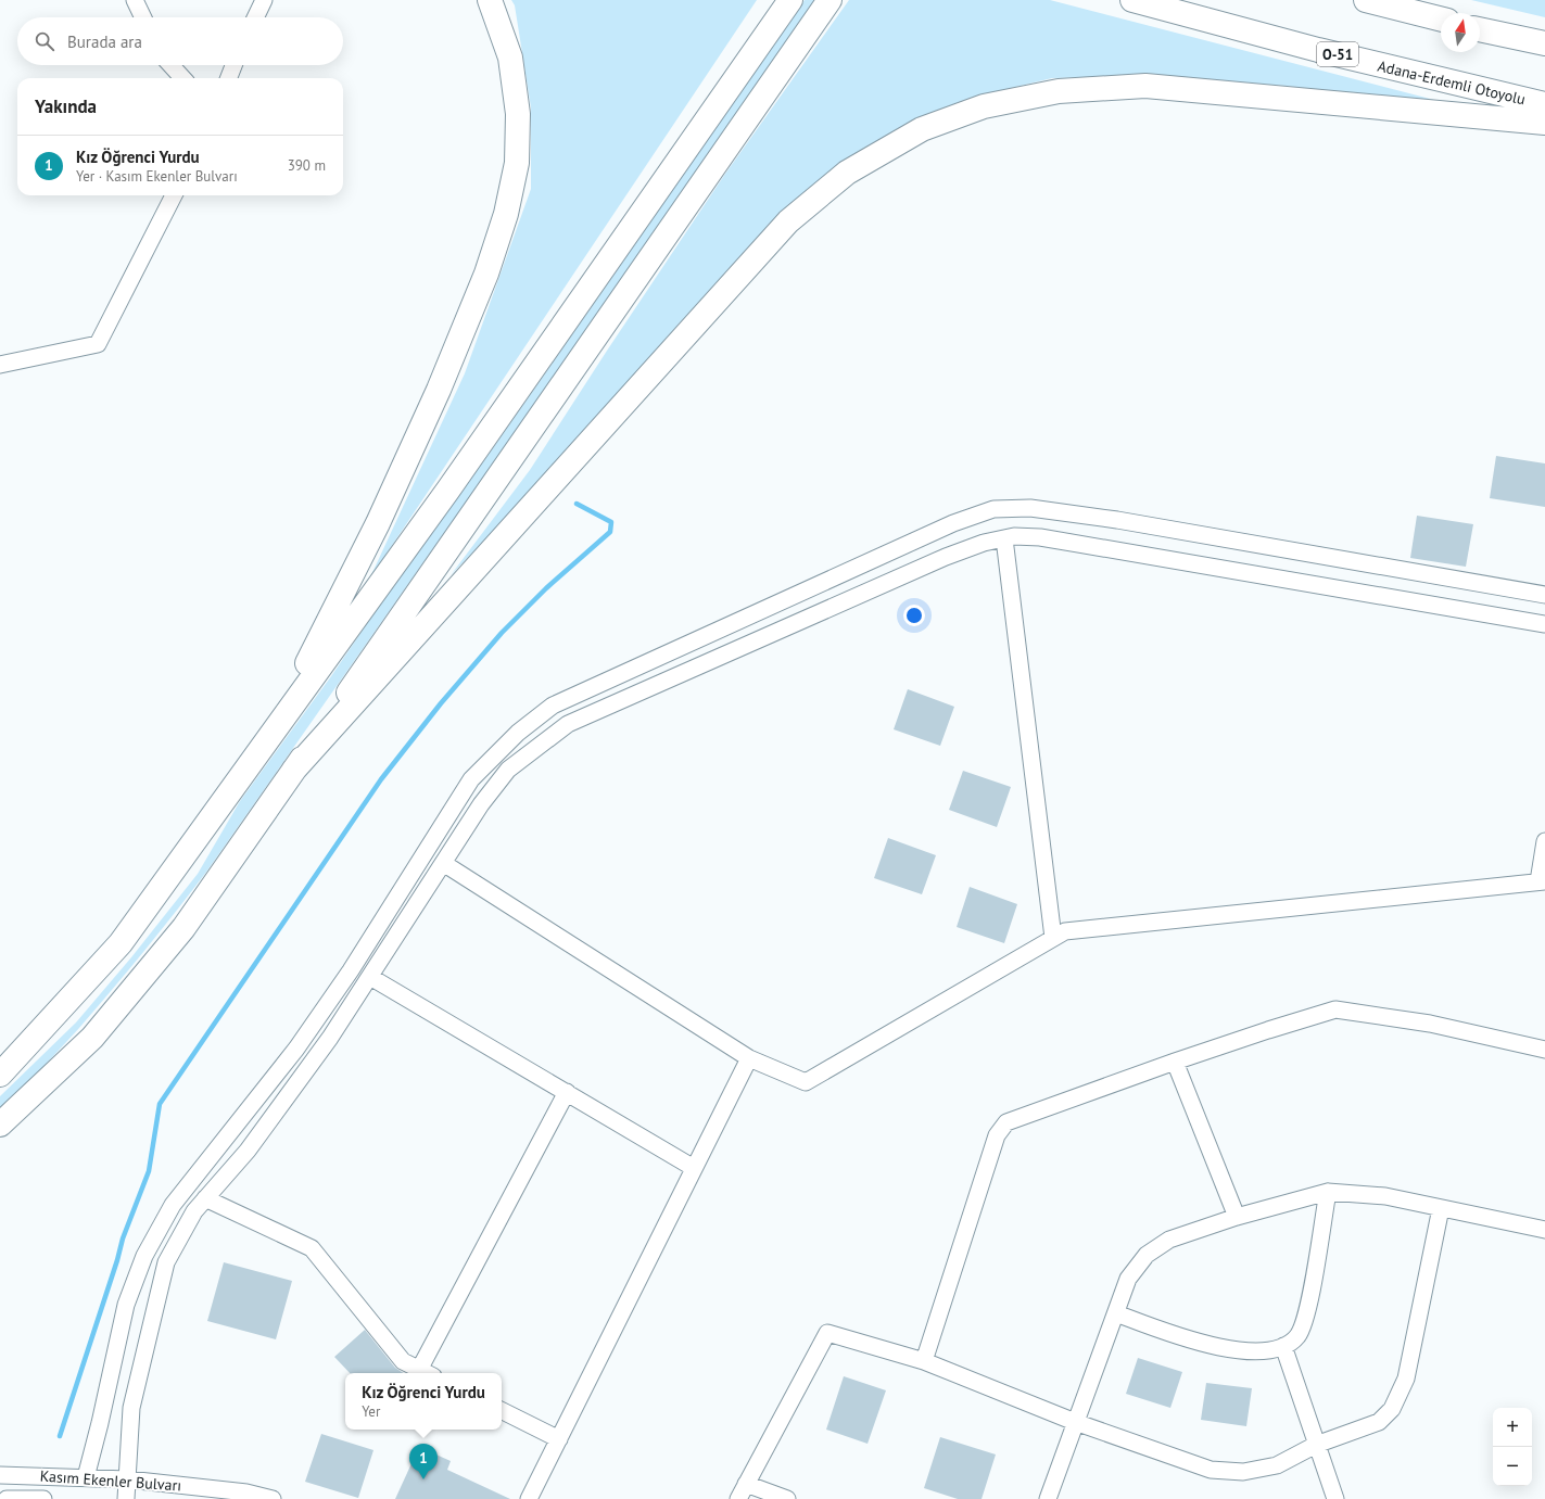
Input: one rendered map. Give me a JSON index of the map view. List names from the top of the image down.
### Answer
{
  "streets": {
    "highway": ["O-51", "Adana-Erdemli Otoyolu"],
    "street": ["Kasım Ekenler Bulvarı"]
  },
  "north": "top",
  "page": {
    "search": "Burada ara",
    "heading": "Yakında",
    "list": [
      {
        "mark": "1",
        "name": "Kız Öğrenci Yurdu",
        "note": "Yer · Kasım Ekenler Bulvarı",
        "value": "390 m"
      }
    ],
    "popup": ["Kız Öğrenci Yurdu", "Yer"],
    "map_buttons": ["+", "−"],
    "pins": "1"
  }
}
